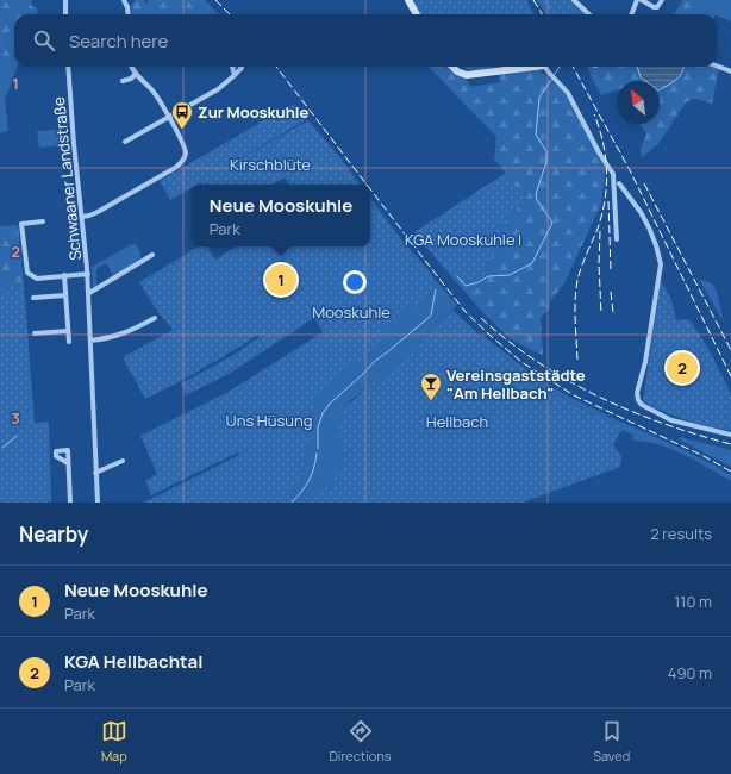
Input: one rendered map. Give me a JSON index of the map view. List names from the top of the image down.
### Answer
{
  "streets": {
    "street": ["Schwaaner Landstraße"]
  },
  "parks": [
    "Kirschblüte",
    "KGA Mooskuhle I",
    "Mooskuhle",
    "Uns Hüsung",
    "Hellbach"
  ],
  "places": {
    "bus stop": ["Zur Mooskuhle"],
    "bar": ["Vereinsgaststädte \"Am Hellbach\""]
  },
  "north": "top left",
  "page": {
    "search": "Search here",
    "popup": ["Neue Mooskuhle", "Park"],
    "pins": ["1", "2"],
    "heading": ["Nearby", "2 results"],
    "list": [
      {
        "mark": "1",
        "name": "Neue Mooskuhle",
        "note": "Park",
        "value": "110 m"
      },
      {
        "mark": "2",
        "name": "KGA Hellbachtal",
        "note": "Park",
        "value": "490 m"
      }
    ],
    "nav": ["Map", "Directions", "Saved"]
  },
  "grid": {
    "rows": ["1", "2", "3"]
  }
}
